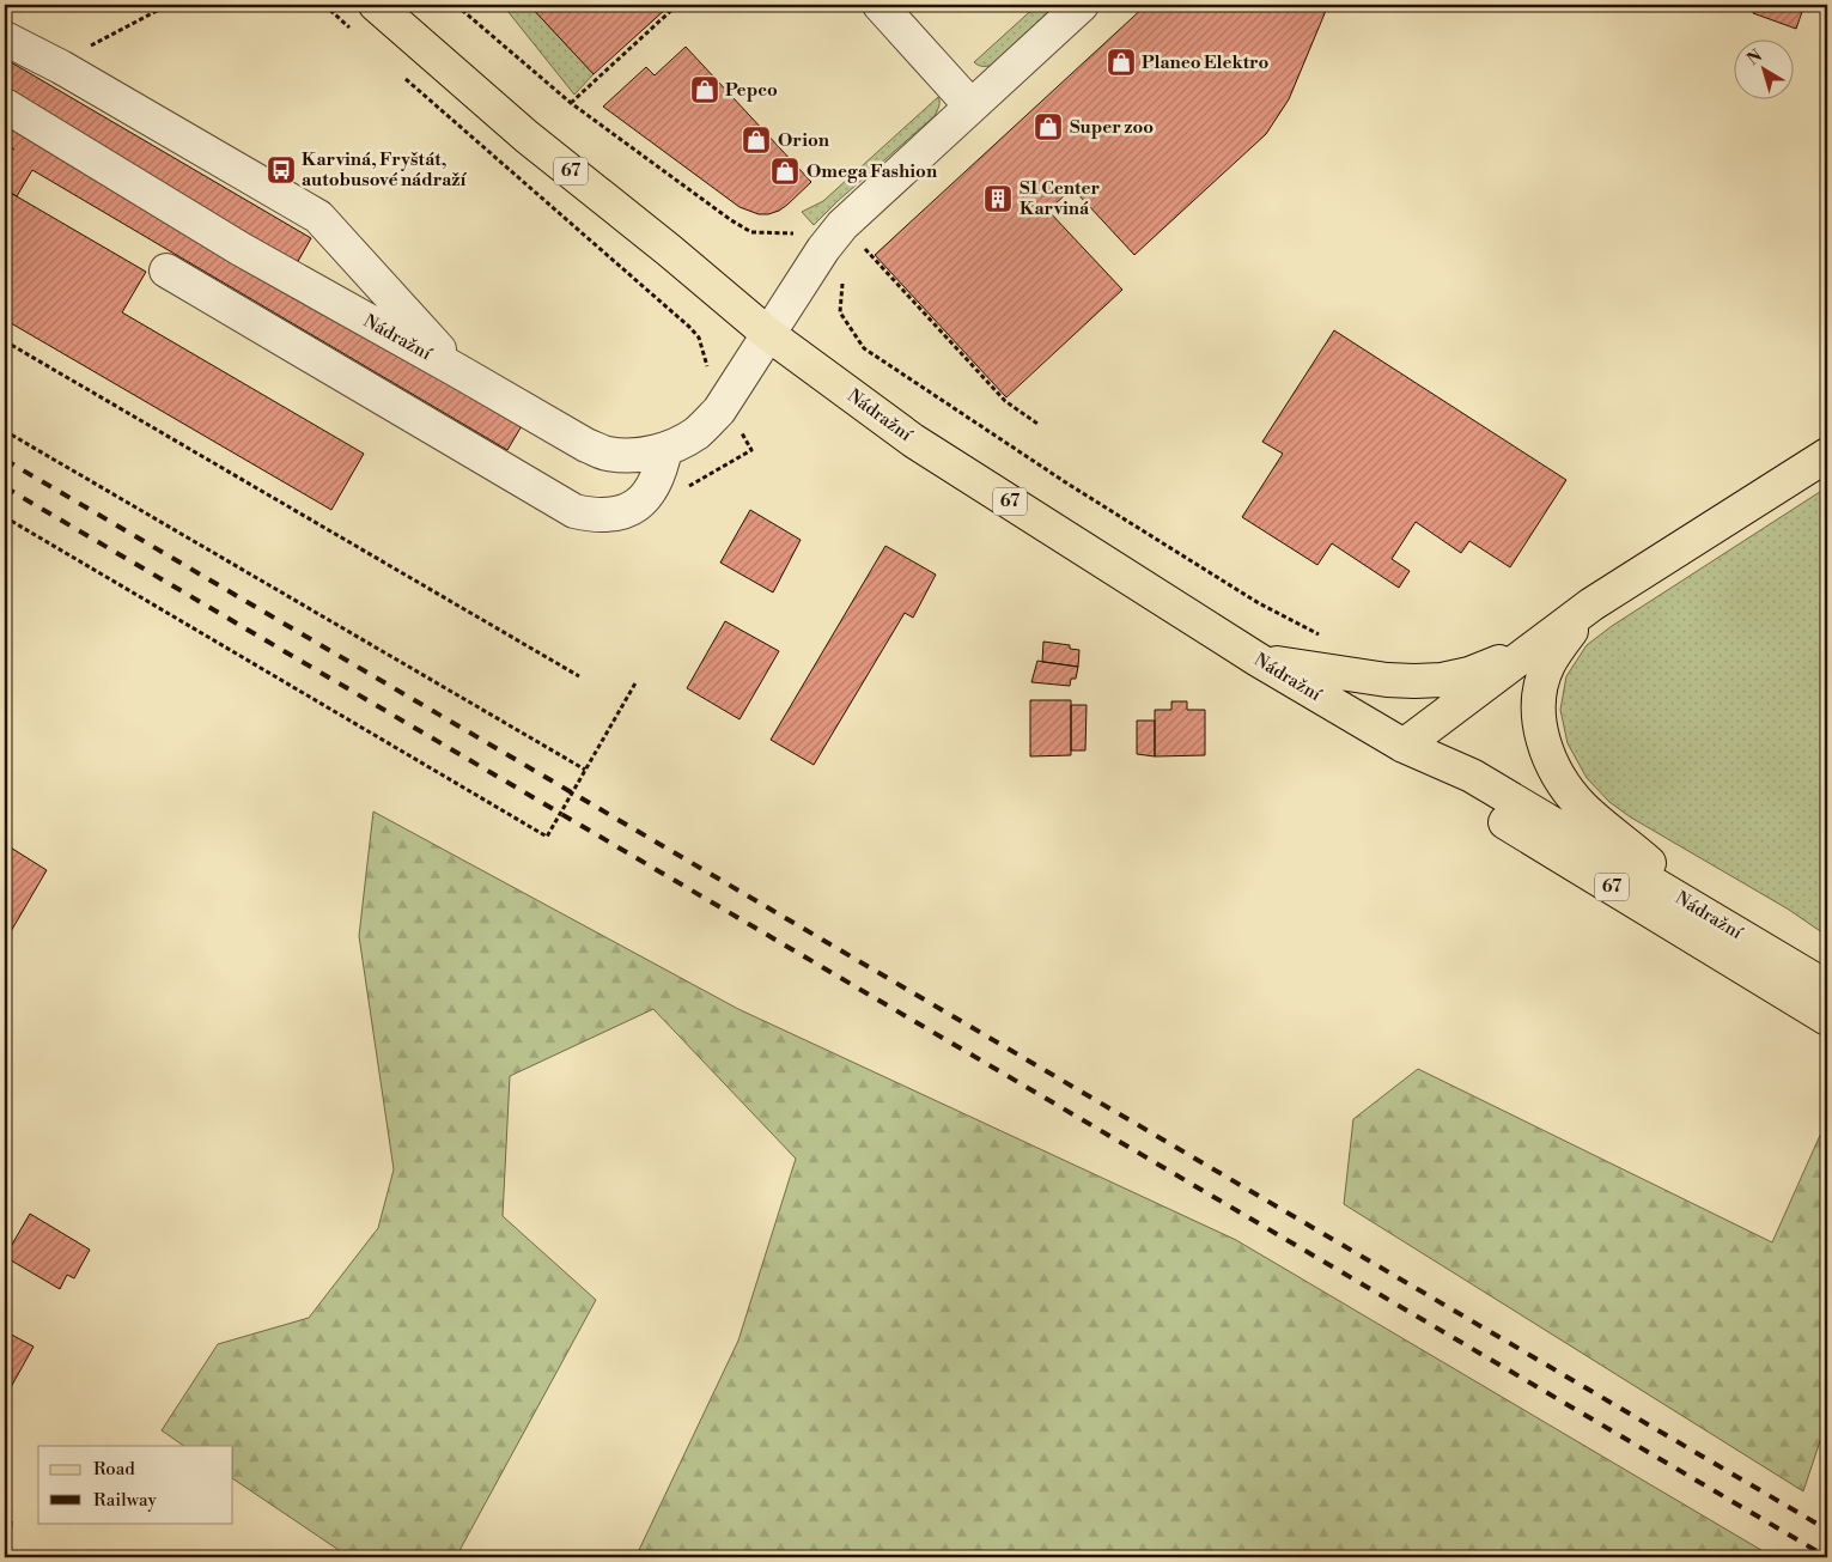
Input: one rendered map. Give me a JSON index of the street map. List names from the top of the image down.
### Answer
{
  "streets": {
    "main road": ["67", "Nádražní"]
  },
  "crossings": [
    ["67", "Nádražní"]
  ],
  "places": {
    "shop": [
      "Planeo Elektro",
      "Pepco",
      "Super zoo",
      "Orion",
      "Omega Fashion"
    ],
    "bus stop": ["Karviná, Fryštát, autobusové nádraží"],
    "building": ["S1 Center Karviná"]
  },
  "legend": ["Road", "Railway"],
  "north": "top left"
}
